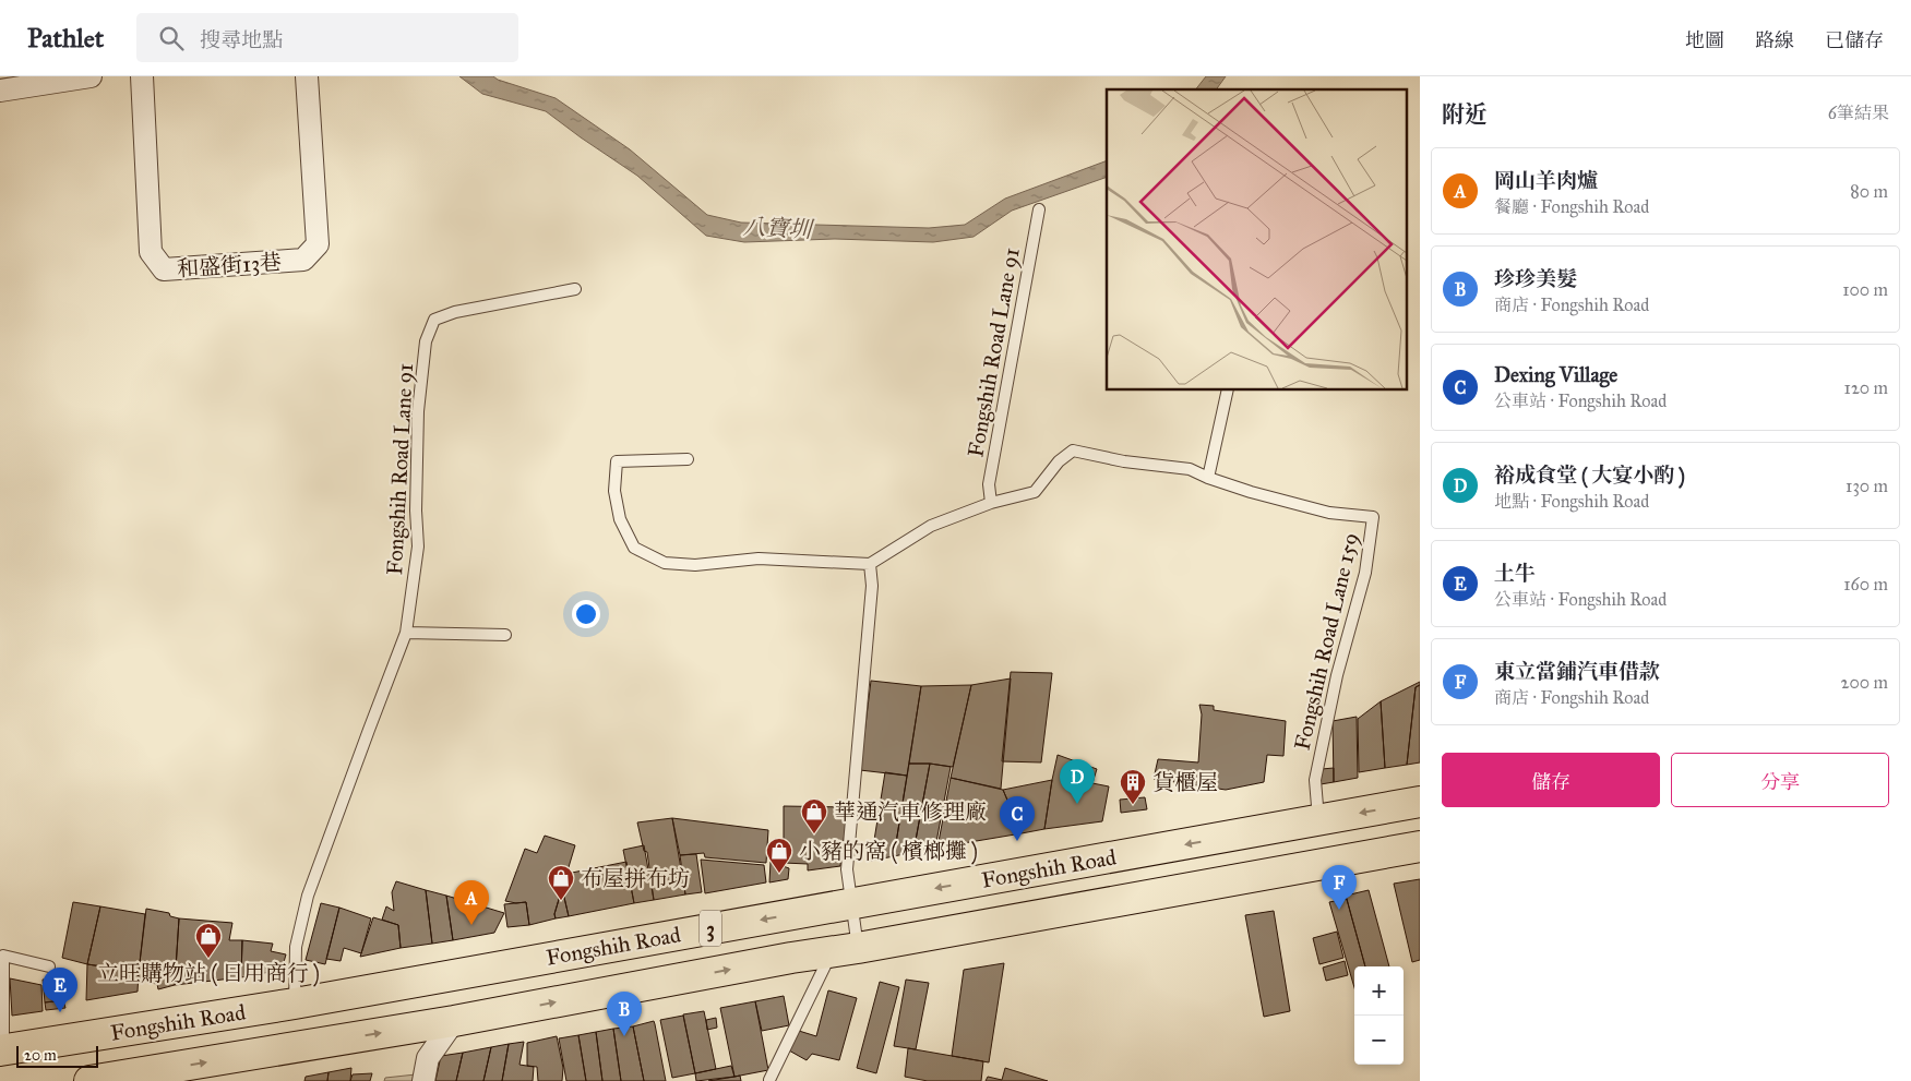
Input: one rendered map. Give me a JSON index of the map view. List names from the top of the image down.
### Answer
{
  "streets": {
    "main road": ["Fongshih Road", "3"],
    "street": ["和盛街13巷"],
    "lane": ["Fongshih Road Lane 91", "Fongshih Road Lane 159"]
  },
  "crossings": [
    ["Fongshih Road Lane 91", "Fongshih Road Lane 159"],
    ["Fongshih Road Lane 91", "Fongshih Road"],
    ["Fongshih Road Lane 159", "Fongshih Road"]
  ],
  "water": ["八寶圳"],
  "places": {
    "building": ["貨櫃屋"],
    "shop": [
      "華通汽車修理廠",
      "小豬的窩 ( 檳榔攤 )",
      "布屋拼布坊",
      "立旺購物站 ( 日用商行 )"
    ]
  },
  "scale_bar": "20 m",
  "page": {
    "header": "Pathlet",
    "search": "搜尋地點",
    "nav": ["地圖", "路線", "已儲存"],
    "heading": ["附近", "6筆結果"],
    "list": [
      {
        "mark": "A",
        "name": "岡山羊肉爐",
        "note": "餐廳 · Fongshih Road",
        "value": "80 m"
      },
      {
        "mark": "B",
        "name": "珍珍美髮",
        "note": "商店 · Fongshih Road",
        "value": "100 m"
      },
      {
        "mark": "C",
        "name": "Dexing Village",
        "note": "公車站 · Fongshih Road",
        "value": "120 m"
      },
      {
        "mark": "D",
        "name": "裕成食堂 ( 大宴小酌 )",
        "note": "地點 · Fongshih Road",
        "value": "130 m"
      },
      {
        "mark": "E",
        "name": "土牛",
        "note": "公車站 · Fongshih Road",
        "value": "160 m"
      },
      {
        "mark": "F",
        "name": "東立當鋪汽車借款",
        "note": "商店 · Fongshih Road",
        "value": "200 m"
      }
    ],
    "buttons": ["儲存", "分享"],
    "pins": [
      "D",
      "C",
      "F",
      "A",
      "E",
      "B"
    ],
    "map_buttons": ["+", "−"],
    "scale": "20 m"
  }
}
